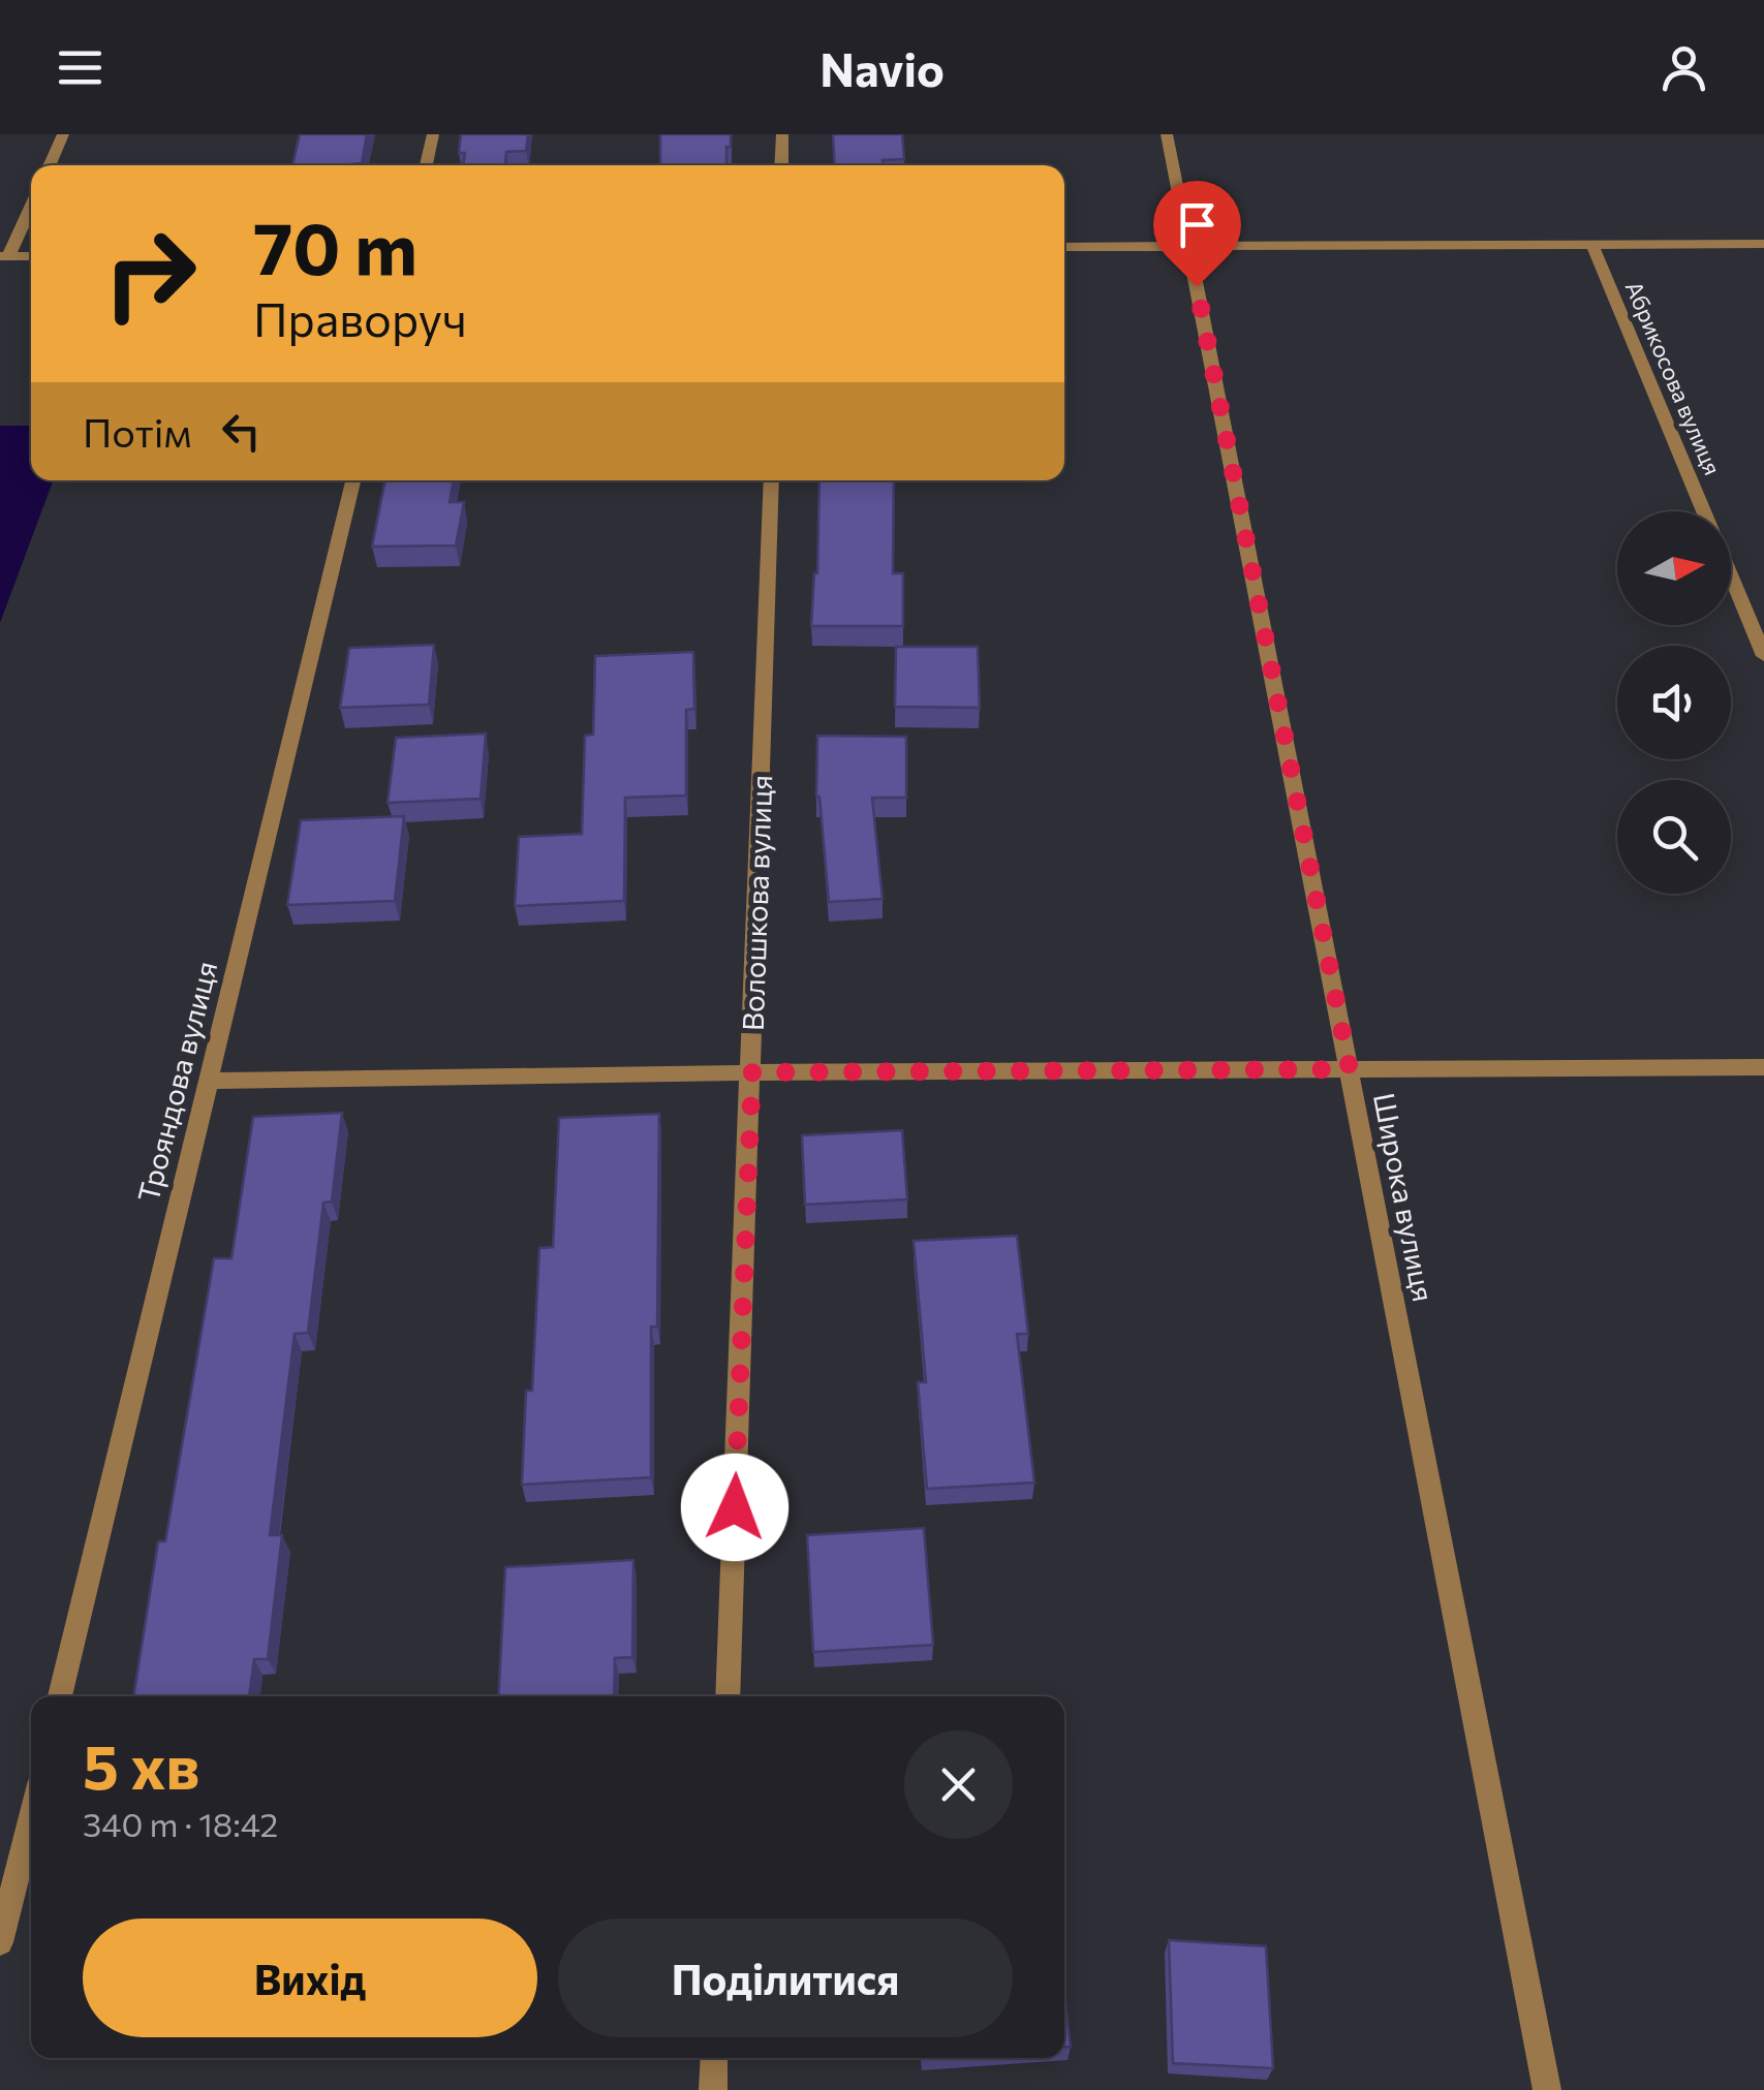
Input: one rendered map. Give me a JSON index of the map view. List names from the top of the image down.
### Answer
{
  "streets": {
    "street": [
      "Абрикосова вулиця",
      "Волошкова вулиця",
      "Трояндова вулиця",
      "Широка вулиця"
    ]
  },
  "north": "right",
  "page": {
    "header": "Navio",
    "turn": ["70 m", "Праворуч"],
    "then": "Потім",
    "heading": ["5 хв", "340 m · 18:42"],
    "buttons": ["Вихід", "Поділитися"]
  }
}
